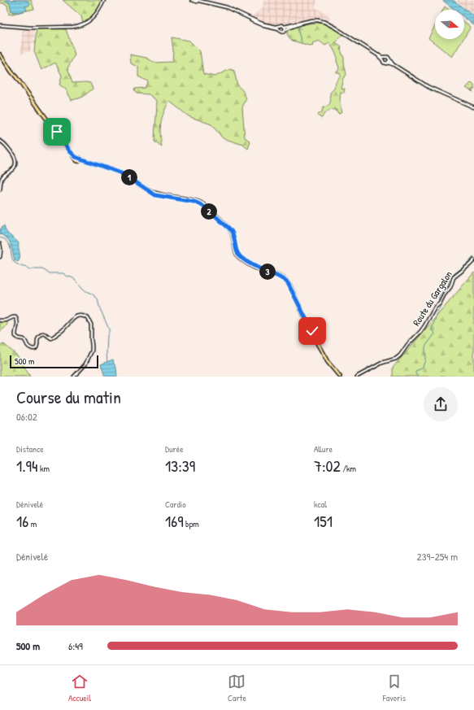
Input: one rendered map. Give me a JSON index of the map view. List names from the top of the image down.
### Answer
{
  "streets": {
    "main road": ["Route du Gargalon"]
  },
  "scale_bar": "500 m",
  "north": "right",
  "page": {
    "pins": ["1", "2", "3"],
    "scale": "500 m",
    "heading": ["Course du matin", "06:02"],
    "stats": [
      ["Distance", "1.94 km"],
      ["Durée", "13:39"],
      ["Allure", "7:02 /km"],
      ["Dénivelé", "16 m"],
      ["Cardio", "169 bpm"],
      ["kcal", "151"]
    ],
    "chart": ["Dénivelé", "239–254 m"],
    "list": [
      {
        "name": "500 m",
        "note": "6:49"
      }
    ],
    "tabs": ["Accueil", "Carte", "Favoris"]
  }
}
